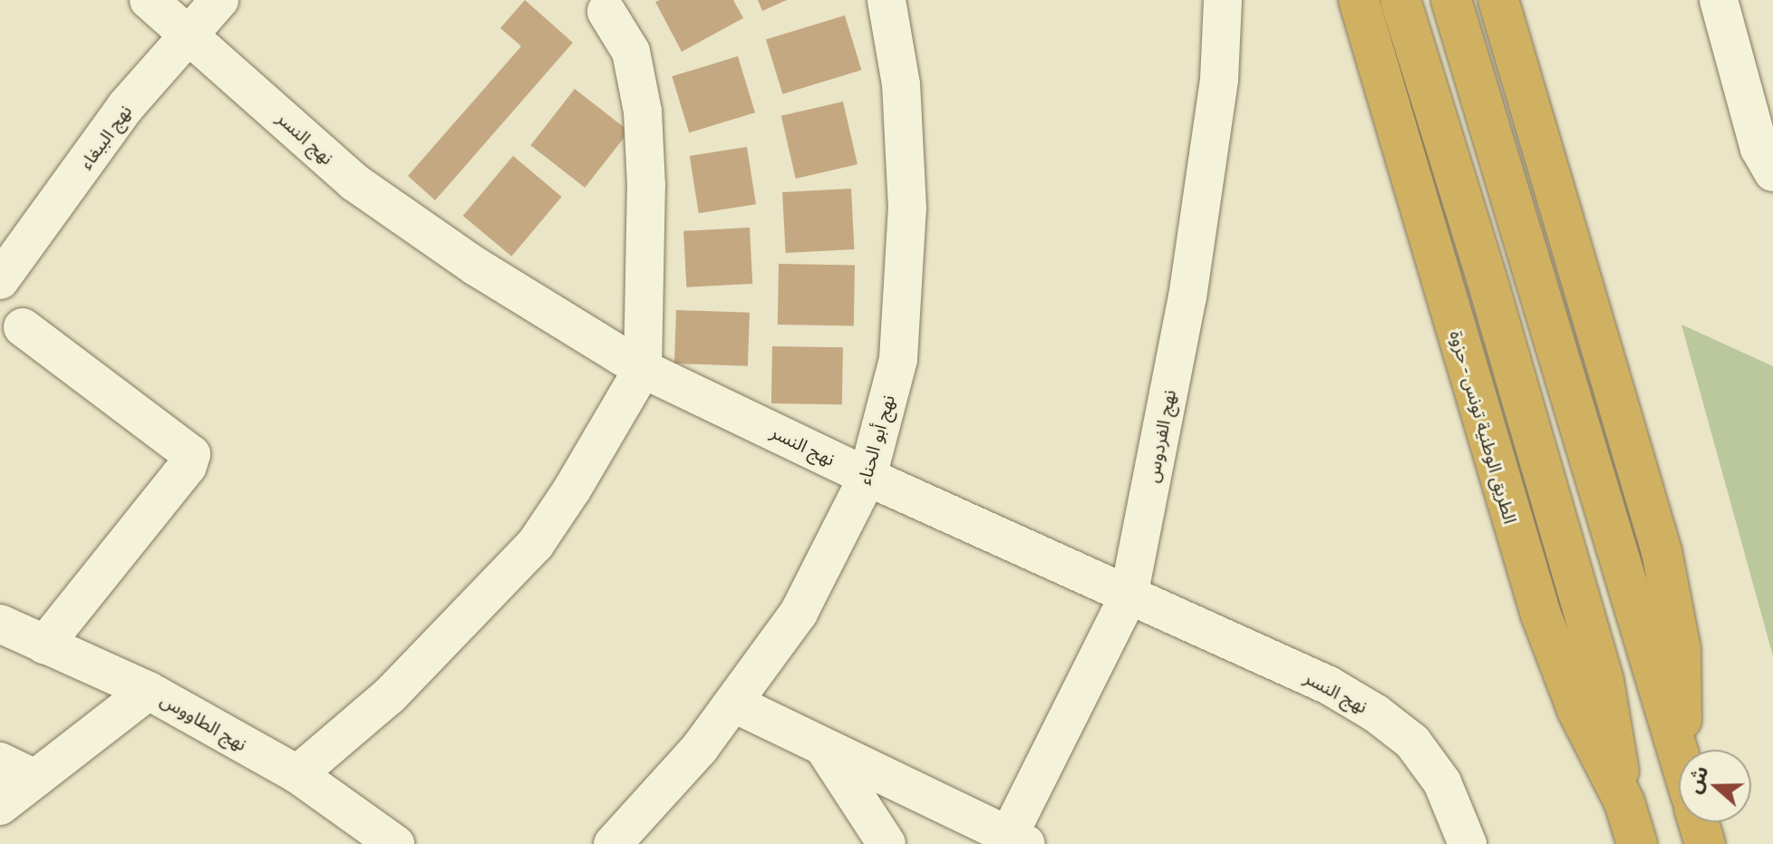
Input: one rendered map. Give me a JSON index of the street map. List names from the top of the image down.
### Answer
{
  "streets": {
    "highway": ["الطريق الوطنية تونس - حزوة"],
    "street": [
      "نهج الببغاء",
      "نهج النسر",
      "نهج الفردوس",
      "نهج أبو الحناء",
      "نهج الطاووس"
    ]
  },
  "crossings": [
    ["نهج الببغاء", "نهج النسر"],
    ["نهج النسر", "نهج الفردوس"],
    ["نهج النسر", "نهج أبو الحناء"]
  ],
  "north": "left"
}
